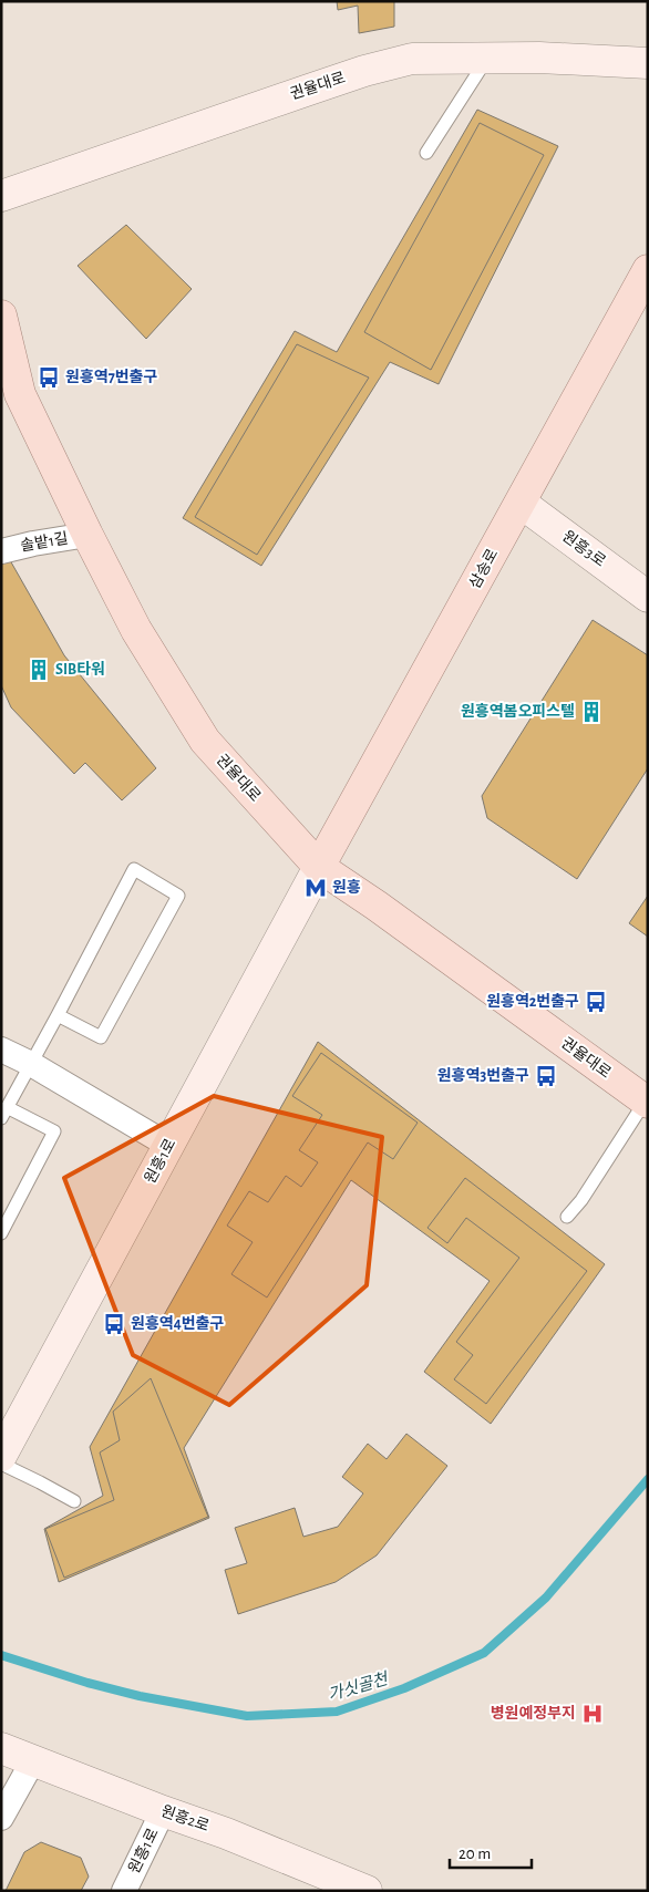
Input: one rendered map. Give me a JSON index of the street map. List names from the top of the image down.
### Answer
{
  "streets": {
    "main road": ["권율대로", "삼송로"],
    "street": [
      "솔밭1길",
      "원흥3로",
      "원흥1로",
      "원흥2로"
    ]
  },
  "crossings": [
    ["권율대로", "솔밭1길"],
    ["권율대로", "삼송로"],
    ["권율대로", "원흥1로"],
    ["원흥3로", "삼송로"],
    ["삼송로", "원흥1로"],
    ["원흥1로", "원흥2로"]
  ],
  "water": ["가싯골천"],
  "places": {
    "bus stop": [
      "원흥역7번출구",
      "원흥역2번출구",
      "원흥역3번출구",
      "원흥역4번출구"
    ],
    "building": ["SIB타워", "원흥역봄오피스텔"],
    "metro station": ["원흥"],
    "hospital": ["병원예정부지"]
  },
  "scale_bar": "20 m"
}
